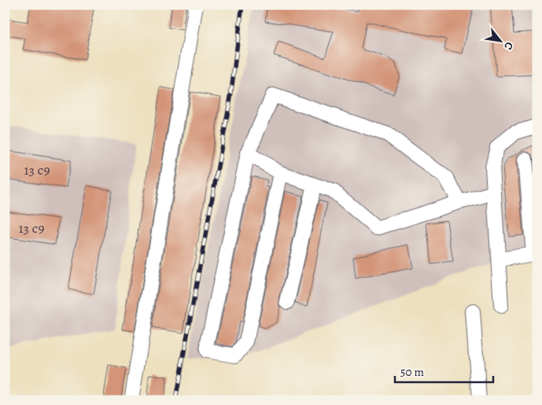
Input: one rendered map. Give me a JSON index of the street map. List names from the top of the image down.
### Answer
{
  "house_numbers": ["13 с9", "13 с9"],
  "scale_bar": "50 m",
  "north": "bottom right"
}
